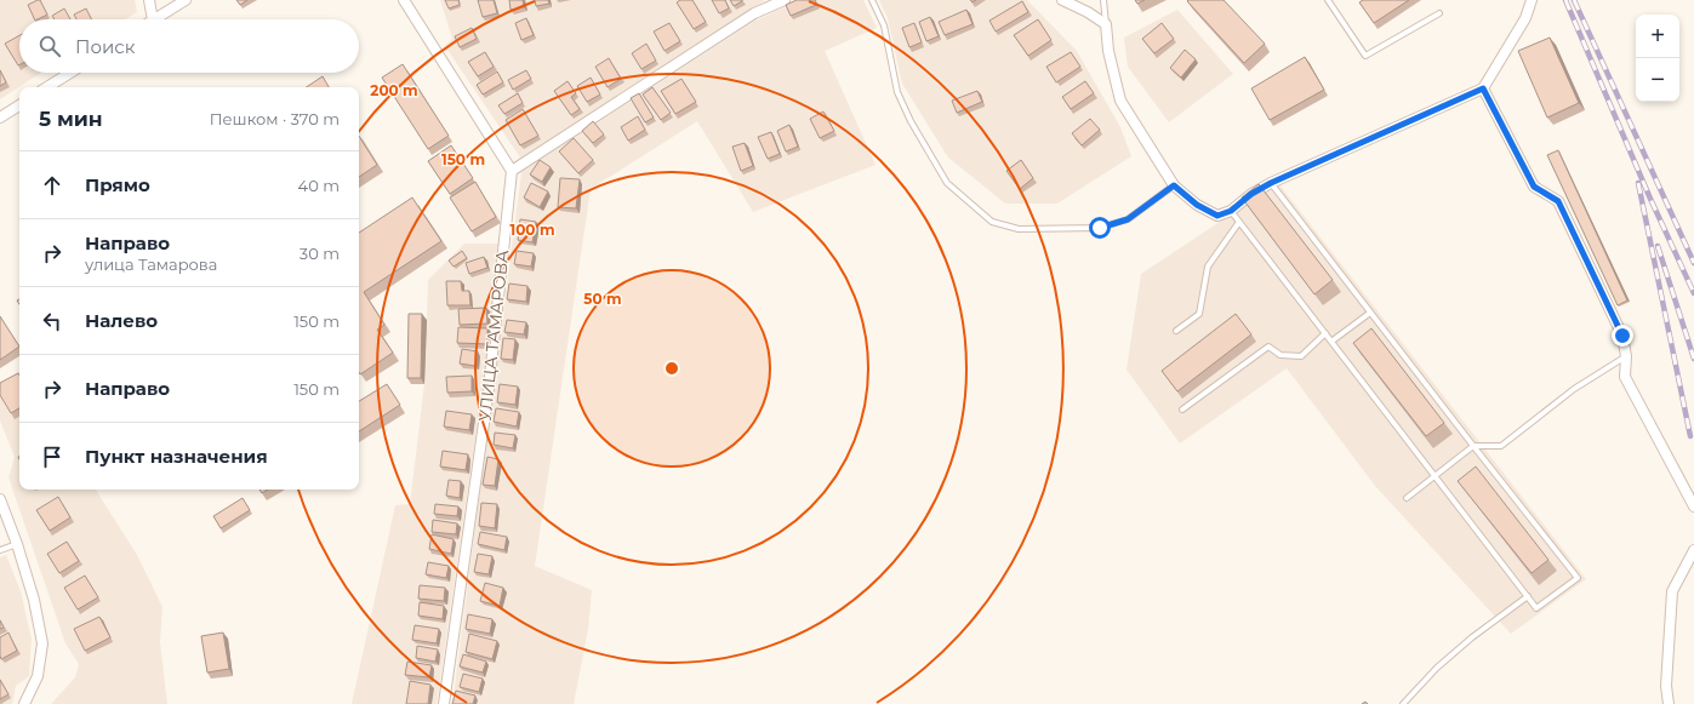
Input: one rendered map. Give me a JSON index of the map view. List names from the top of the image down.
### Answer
{
  "streets": {
    "street": ["УЛИЦА ТАМАРОВА"]
  },
  "page": {
    "map_buttons": ["+", "−"],
    "search": "Поиск",
    "heading": ["5 мин", "Пешком · 370 m"],
    "list": [
      ["Прямо", "40 m"],
      ["Направо", "улица Тамарова", "30 m"],
      ["Налево", "150 m"],
      ["Направо", "150 m"],
      "Пункт назначения"
    ]
  },
  "rings": [
    "200 m",
    "150 m",
    "100 m",
    "50 m"
  ]
}
